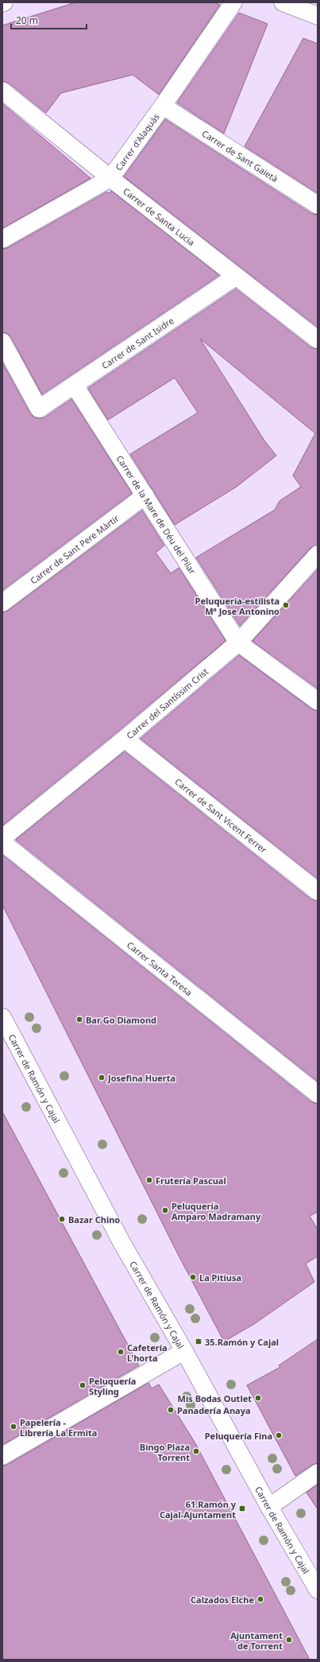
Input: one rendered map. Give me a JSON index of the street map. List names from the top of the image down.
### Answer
{
  "streets": {
    "street": [
      "Carrer d'Alaquàs",
      "Carrer de Sant Gaietà",
      "Carrer de Santa Lucia",
      "Carrer de Sant Isidre",
      "Carrer de la Mare de Déu del Pilar",
      "Carrer de Sant Pere Màrtir",
      "Carrer del Santíssim Crist",
      "Carrer de Sant Vicent Ferrer",
      "Carrer Santa Teresa",
      "Carrer de Ramón y Cajal"
    ]
  },
  "crossings": [
    ["Carrer d'Alaquàs", "Carrer de Sant Gaietà"],
    ["Carrer d'Alaquàs", "Carrer de Santa Lucia"],
    ["Carrer de Santa Lucia", "Carrer de Sant Isidre"],
    ["Carrer de Sant Isidre", "Carrer de la Mare de Déu del Pilar"],
    ["Carrer de la Mare de Déu del Pilar", "Carrer de Sant Pere Màrtir"],
    ["Carrer de la Mare de Déu del Pilar", "Carrer del Santíssim Crist"],
    ["Carrer del Santíssim Crist", "Carrer de Sant Vicent Ferrer"]
  ],
  "places": {
    "other": [
      "Peluqueria-estilista Mª Jose Antonino",
      "Bar Go Diamond",
      "Josefina Huerta",
      "Frutería Pascual",
      "Peluquería Amparo Madramany",
      "Bazar Chino",
      "La Pitiusa",
      "Cafetería L'horta",
      "Peluquería Styling",
      "Mis Bodas Outlet",
      "Panadería Anaya",
      "Papelería - Librería La Ermita",
      "Peluquería Fina",
      "Bingo Plaza Torrent",
      "Calzados Elche",
      "Ajuntament de Torrent"
    ],
    "transit": ["35.Ramón y Cajal", "61.Ramón y Cajal-Ajuntament"]
  },
  "scale_bar": "20 m"
}
